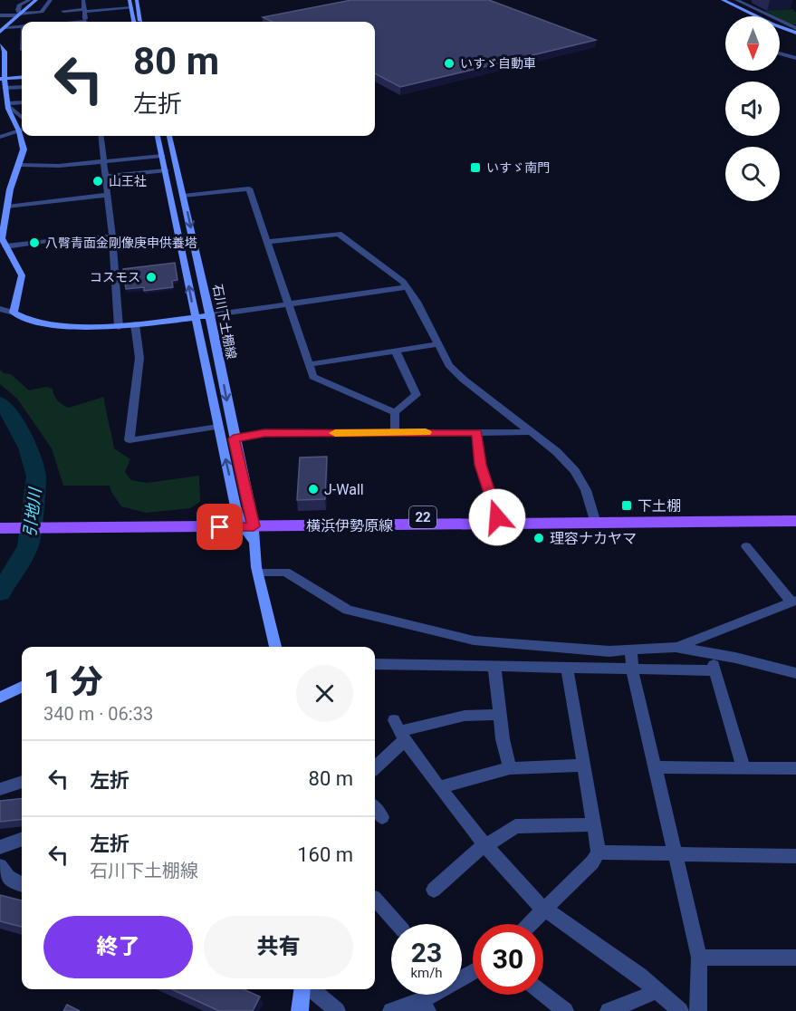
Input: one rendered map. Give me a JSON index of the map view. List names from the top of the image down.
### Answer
{
  "streets": {
    "main road": ["22", "横浜伊勢原線"],
    "street": ["石川下土棚線"]
  },
  "crossings": [
    ["石川下土棚線", "横浜伊勢原線"]
  ],
  "water": ["引地川"],
  "places": {
    "other": [
      "いすゞ自動車",
      "山王社",
      "八臀青面金剛像庚申供養塔",
      "コスモス",
      "J-Wall",
      "理容ナカヤマ"
    ],
    "transit": ["いすゞ南門", "下土棚"]
  },
  "north": "bottom",
  "page": {
    "turn": ["80 m", "左折"],
    "heading": ["1 分", "340 m · 06:33"],
    "list": [
      {
        "name": "左折",
        "value": "80 m"
      },
      {
        "name": "左折",
        "note": "石川下土棚線",
        "value": "160 m"
      }
    ],
    "buttons": ["終了", "共有"],
    "speed": "23 km/h",
    "limit": "30"
  }
}
